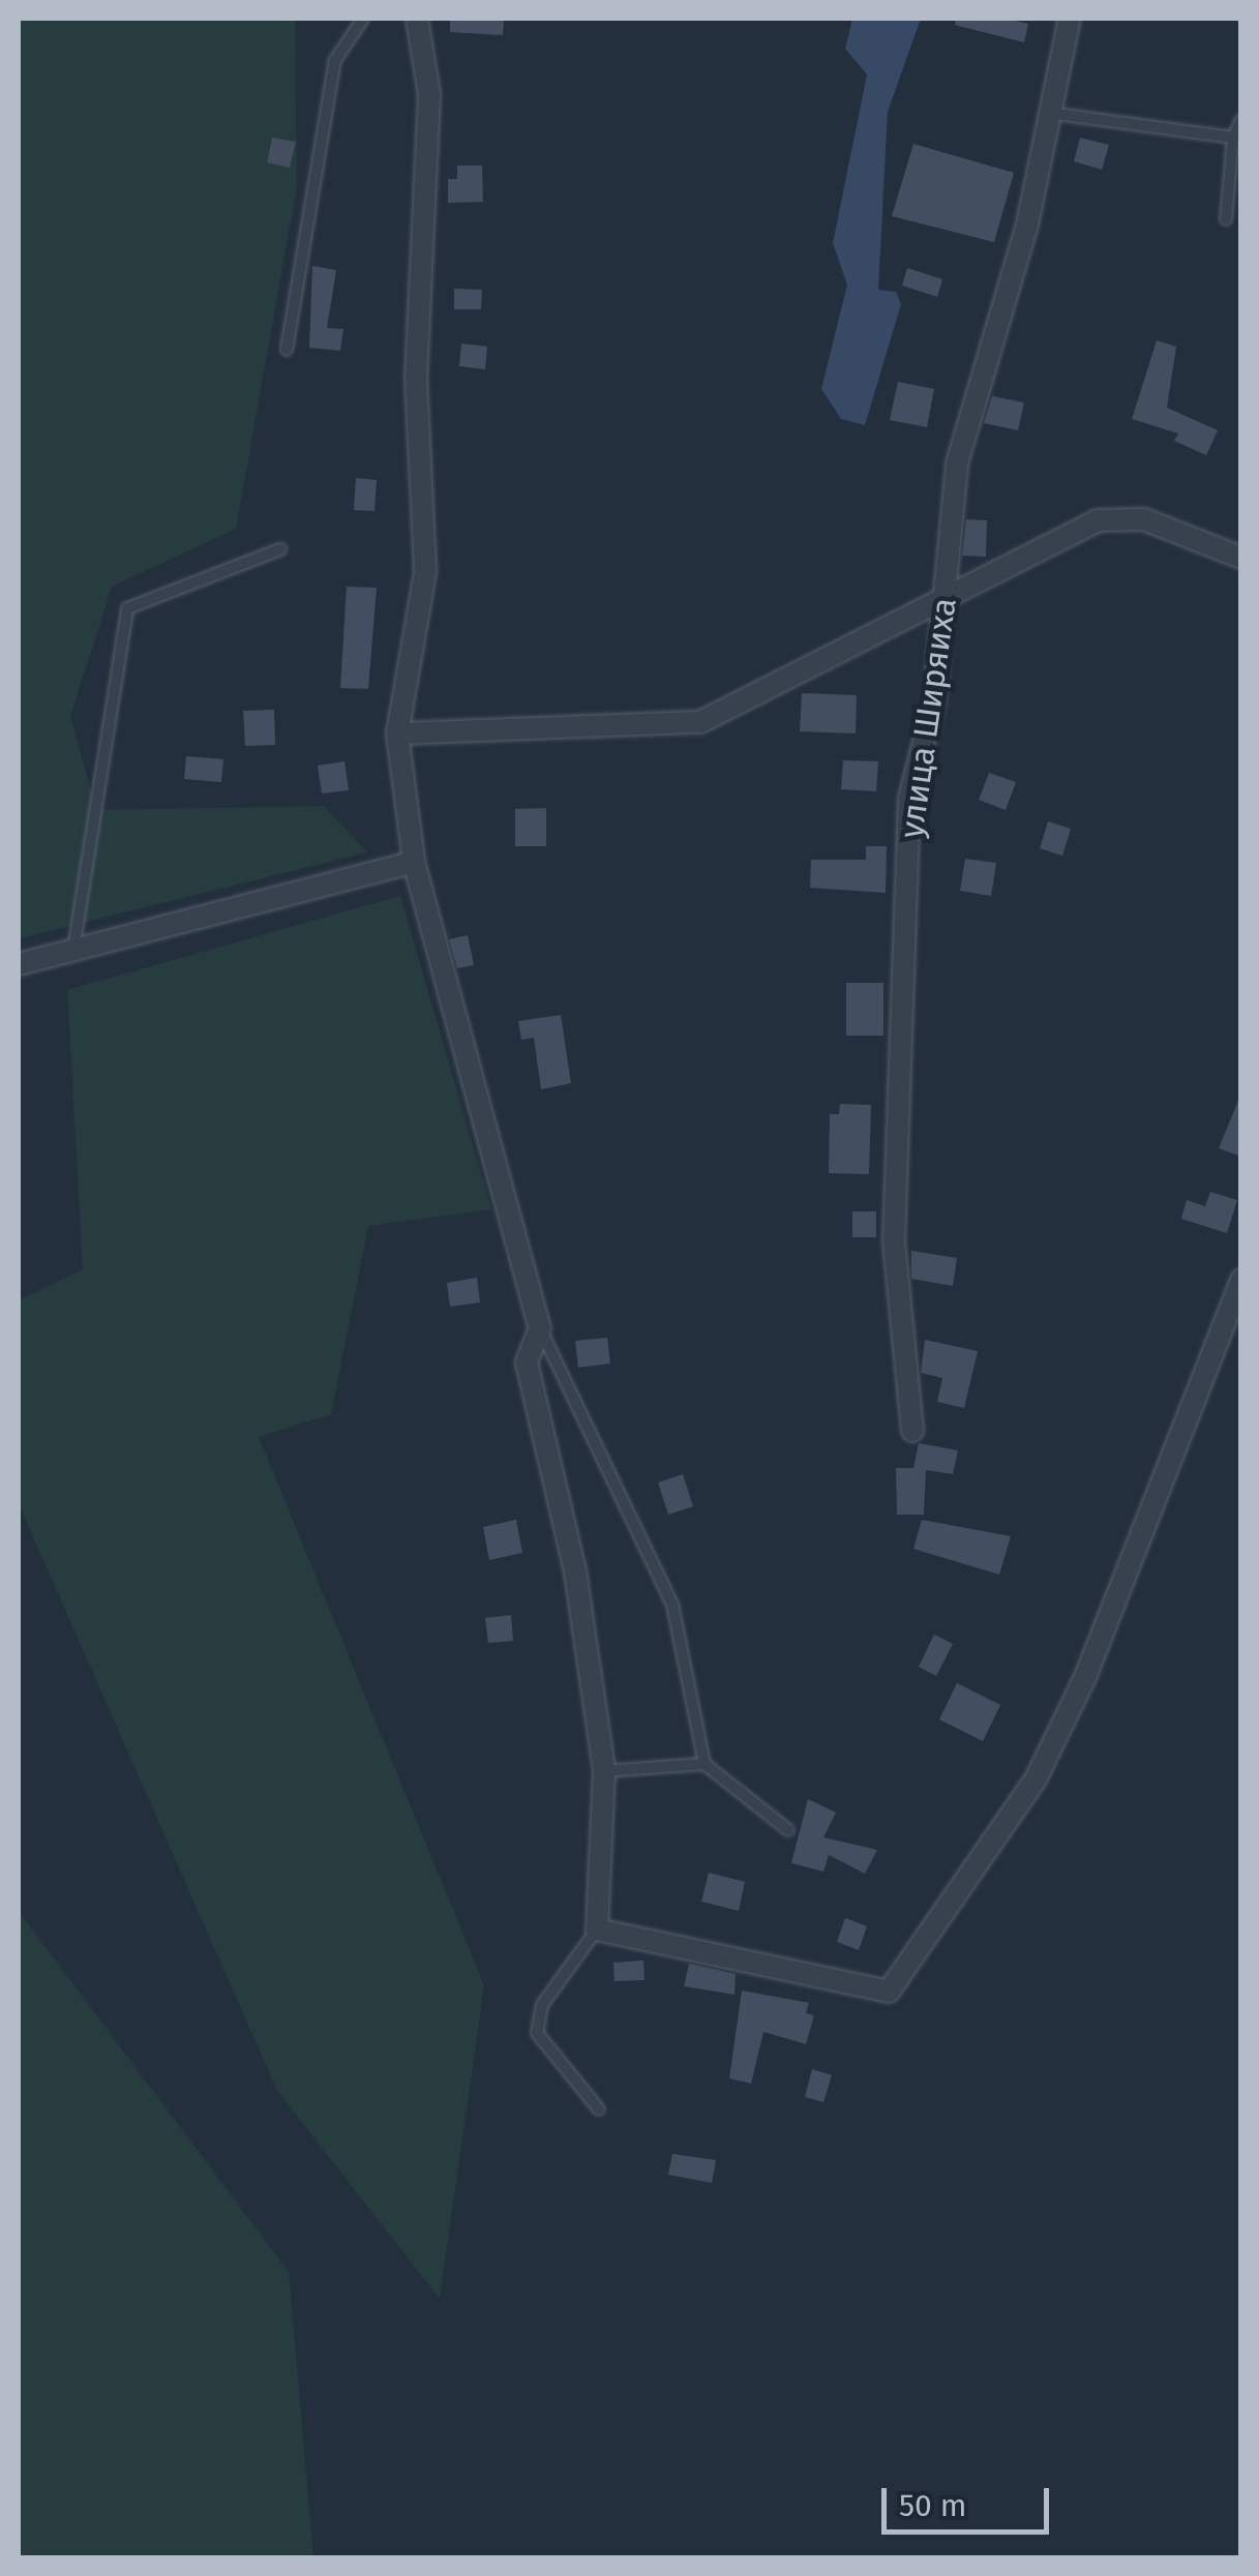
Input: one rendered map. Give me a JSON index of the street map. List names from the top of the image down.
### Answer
{
  "streets": {
    "street": ["улица Ширяиха"]
  },
  "scale_bar": "50 m"
}
